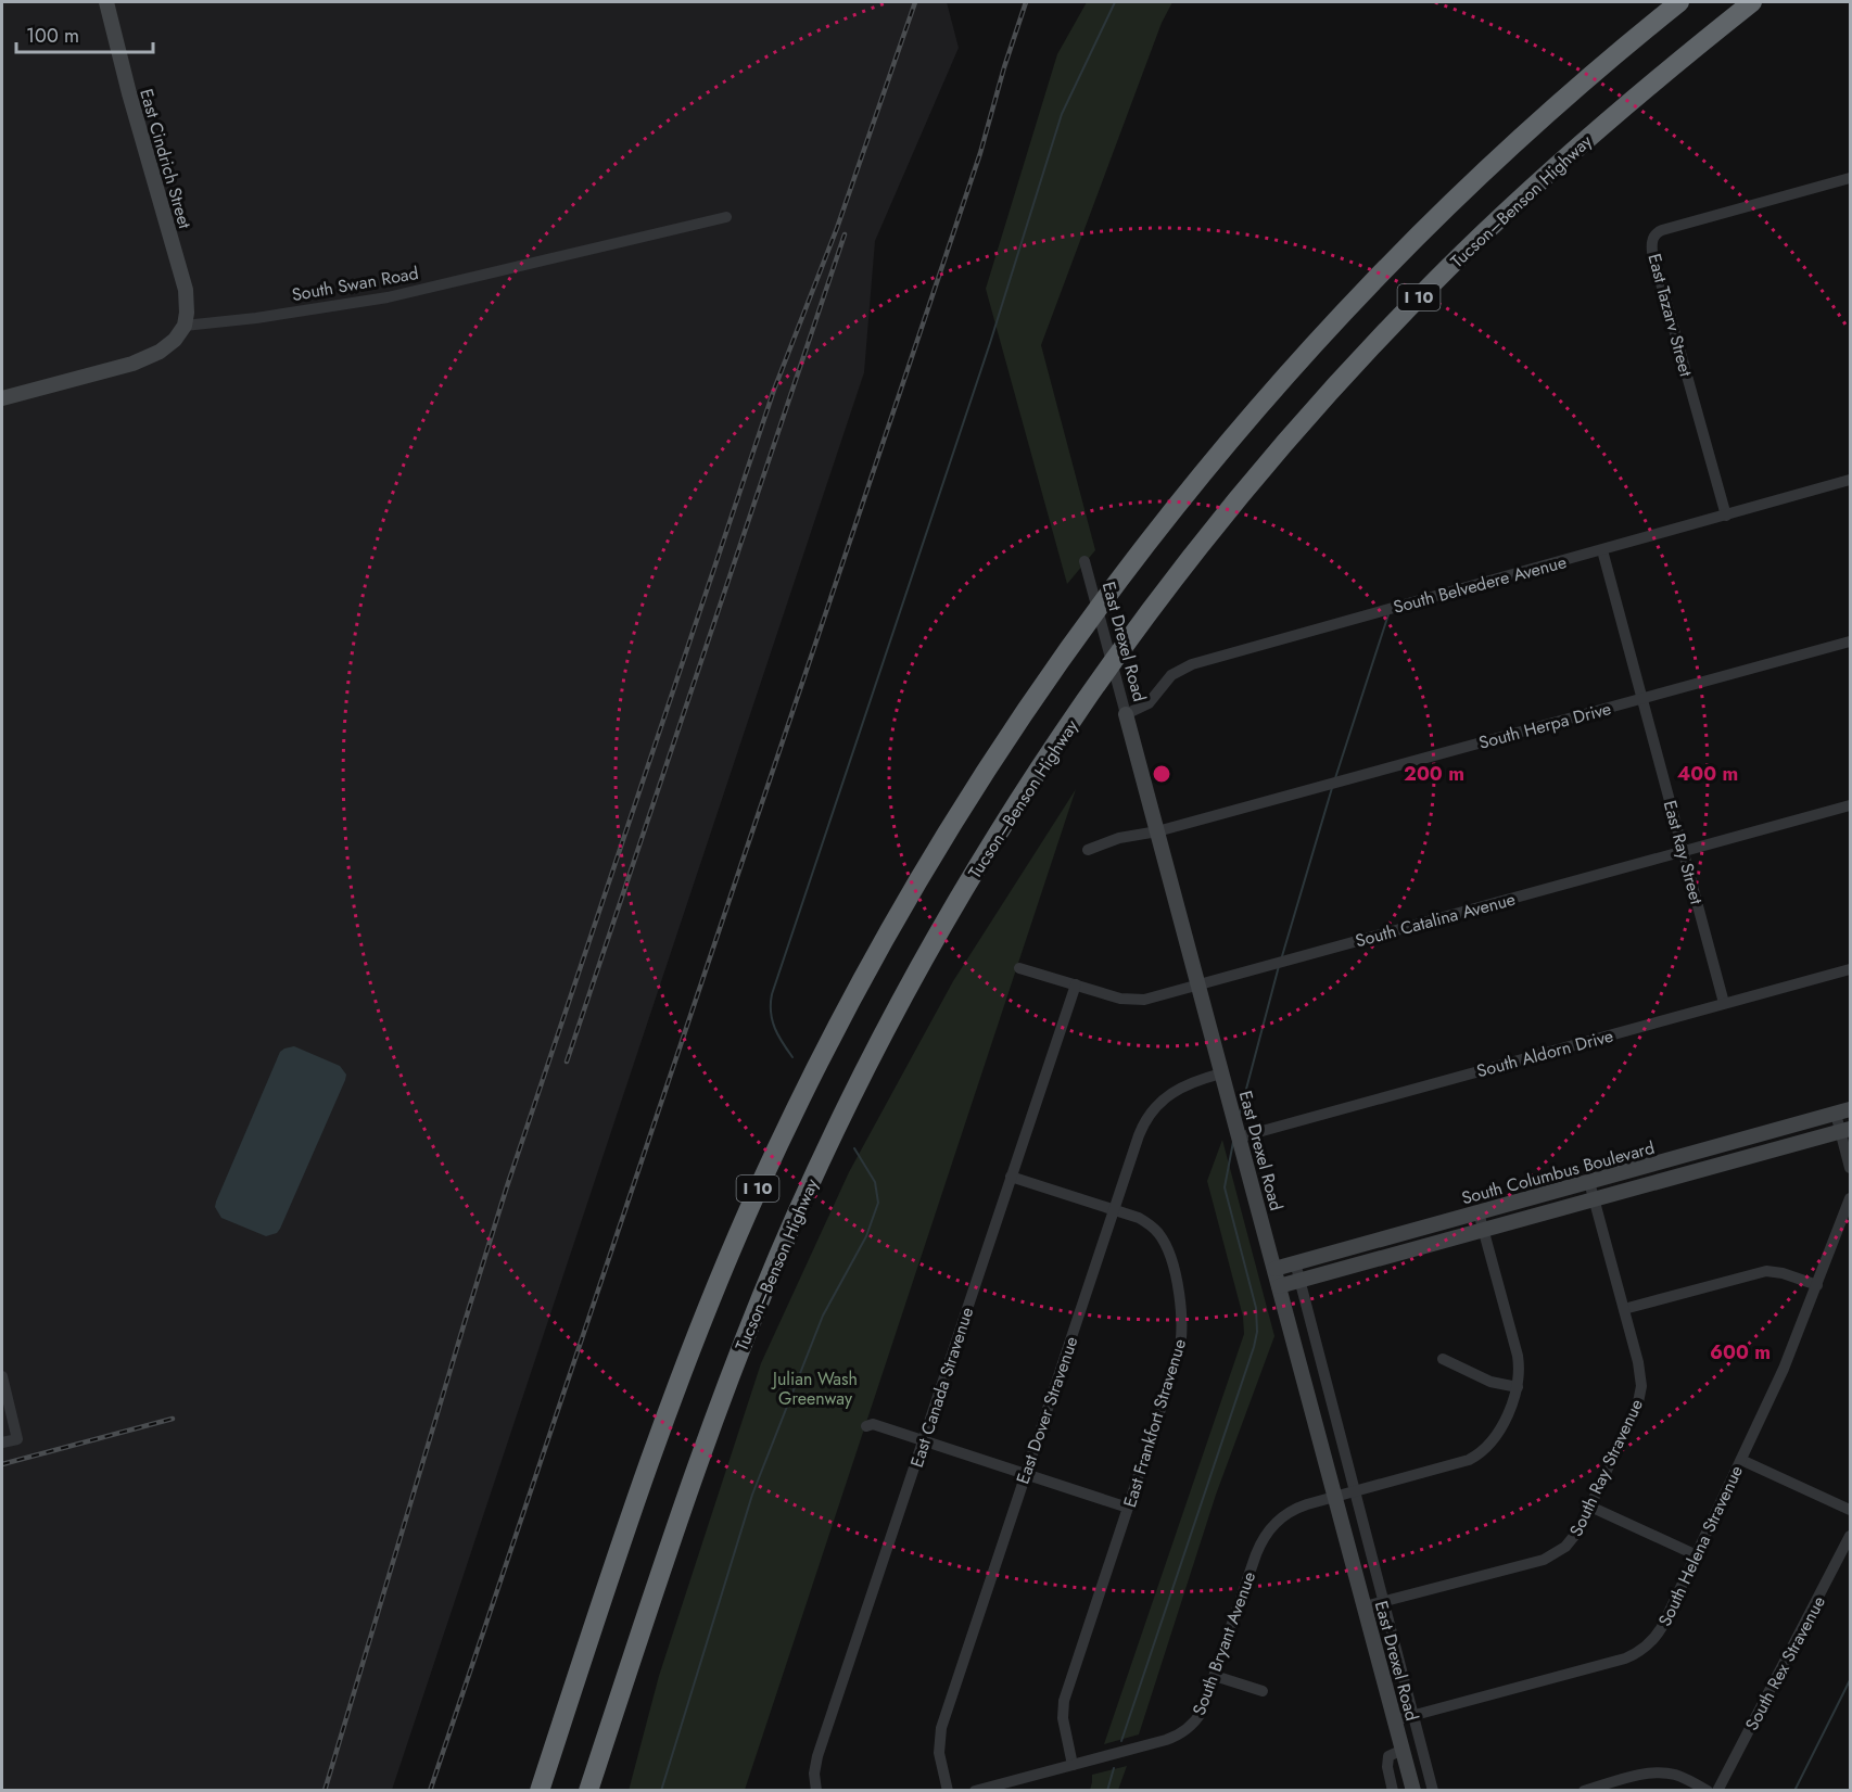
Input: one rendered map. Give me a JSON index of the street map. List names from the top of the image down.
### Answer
{
  "streets": {
    "highway": ["Tucson–Benson Highway", "I 10"],
    "street": [
      "East Cindrich Street",
      "South Swan Road",
      "East Tazarv Street",
      "South Belvedere Avenue",
      "East Drexel Road",
      "South Herpa Drive",
      "East Ray Street",
      "South Catalina Avenue",
      "South Aldorn Drive",
      "South Columbus Boulevard",
      "East Canada Stravenue",
      "East Dover Stravenue",
      "East Frankfort Stravenue",
      "South Ray Stravenue",
      "South Helena Stravenue",
      "South Bryant Avenue",
      "South Rex Stravenue"
    ]
  },
  "crossings": [
    ["East Cindrich Street", "South Swan Road"],
    ["East Tazarv Street", "South Belvedere Avenue"],
    ["South Belvedere Avenue", "East Drexel Road"],
    ["South Belvedere Avenue", "East Ray Street"],
    ["East Drexel Road", "South Herpa Drive"],
    ["East Drexel Road", "South Catalina Avenue"],
    ["East Drexel Road", "South Aldorn Drive"],
    ["East Drexel Road", "South Columbus Boulevard"],
    ["East Drexel Road", "East Dover Stravenue"],
    ["East Drexel Road", "South Ray Stravenue"],
    ["East Drexel Road", "South Helena Stravenue"],
    ["East Drexel Road", "South Bryant Avenue"],
    ["South Herpa Drive", "East Ray Street"],
    ["East Ray Street", "South Catalina Avenue"],
    ["East Ray Street", "South Aldorn Drive"],
    ["South Catalina Avenue", "East Canada Stravenue"],
    ["South Columbus Boulevard", "South Ray Stravenue"],
    ["East Canada Stravenue", "East Frankfort Stravenue"],
    ["East Dover Stravenue", "East Frankfort Stravenue"],
    ["East Frankfort Stravenue", "South Bryant Avenue"]
  ],
  "parks": ["Julian Wash Greenway"],
  "scale_bar": "100 m",
  "rings": ["200 m", "400 m", "600 m"]
}
